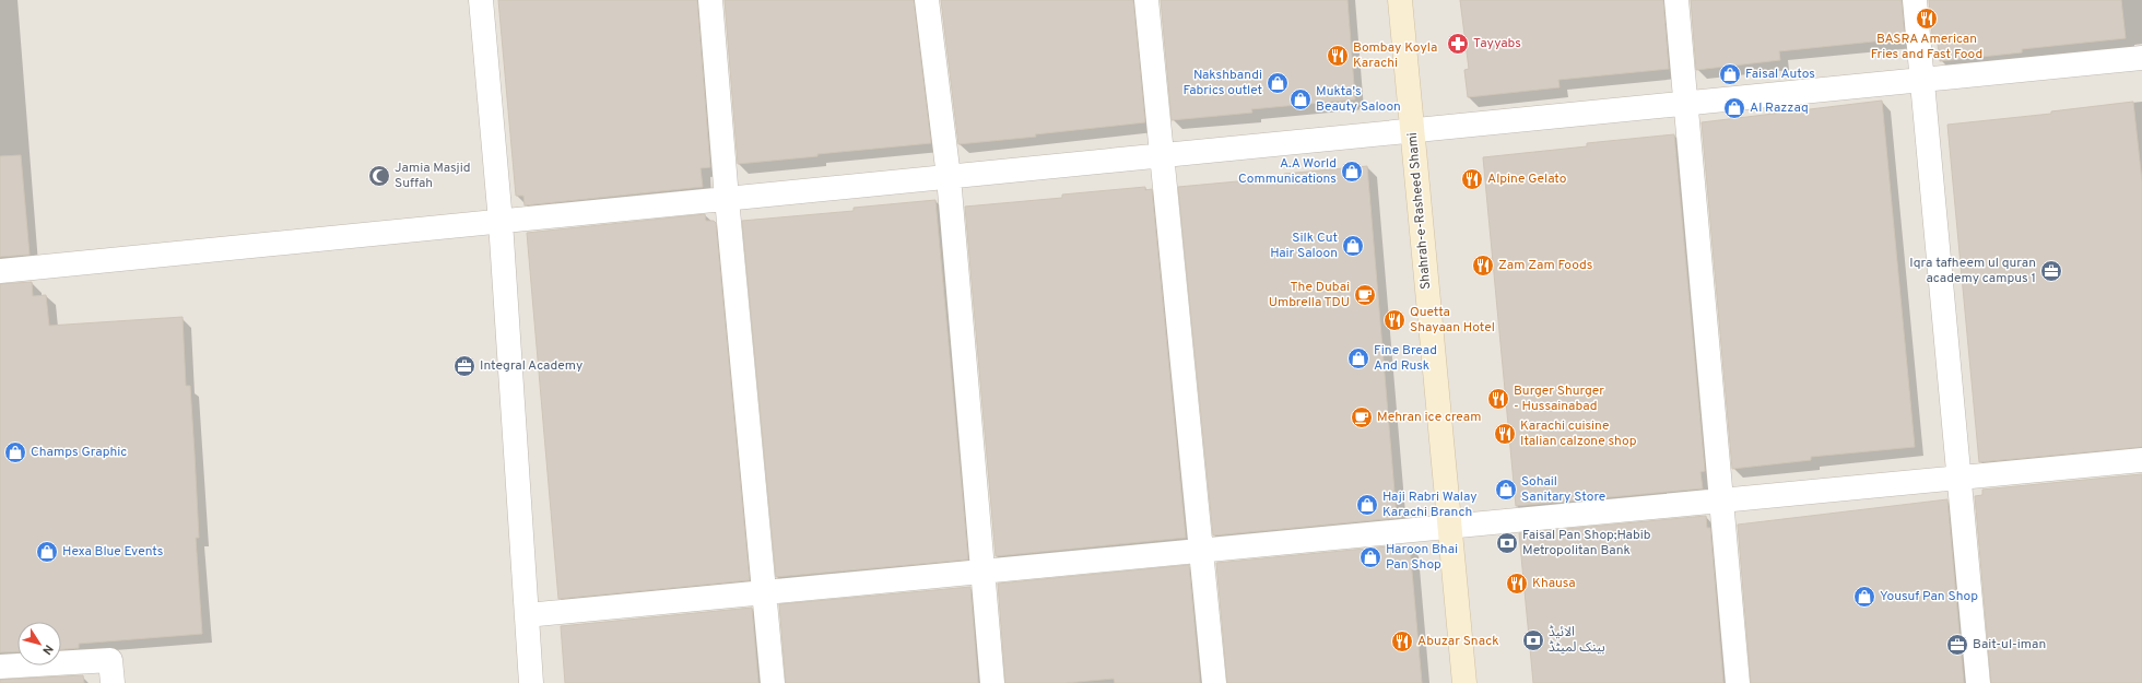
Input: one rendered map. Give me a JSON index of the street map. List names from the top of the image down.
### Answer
{
  "streets": {
    "street": ["Shahrah-e-Rasheed Shami"]
  },
  "places": {
    "restaurant": [
      "BASRA American Fries and Fast Food",
      "Bombay Koyla Karachi",
      "Alpine Gelato",
      "Zam Zam Foods",
      "Quetta Shayaan Hotel",
      "Burger Shurger - Hussainabad",
      "Karachi cuisine Italian calzone shop",
      "Khausa",
      "Abuzar Snack"
    ],
    "pharmacy": ["Tayyabs"],
    "shop": [
      "Faisal Autos",
      "Nakshbandi Fabrics outlet",
      "Mukta's Beauty Saloon",
      "Al Razzaq",
      "A.A World Communications",
      "Silk Cut Hair Saloon",
      "Fine Bread And Rusk",
      "Champs Graphic",
      "Sohail Sanitary Store",
      "Haji Rabri Walay Karachi Branch",
      "Hexa Blue Events",
      "Haroon Bhai Pan Shop",
      "Yousuf Pan Shop"
    ],
    "mosque": ["Jamia Masjid Suffah"],
    "office": ["Iqra tafheem ul quran academy campus 1", "Integral Academy", "Bait-ul-iman"],
    "cafe": ["The Dubai Umbrella TDU", "Mehran ice cream"],
    "bank": ["Faisal Pan Shop;Habib Metropolitan Bank", "الائیڈ بینک لمیٹڈ"]
  },
  "north": "bottom right"
}
